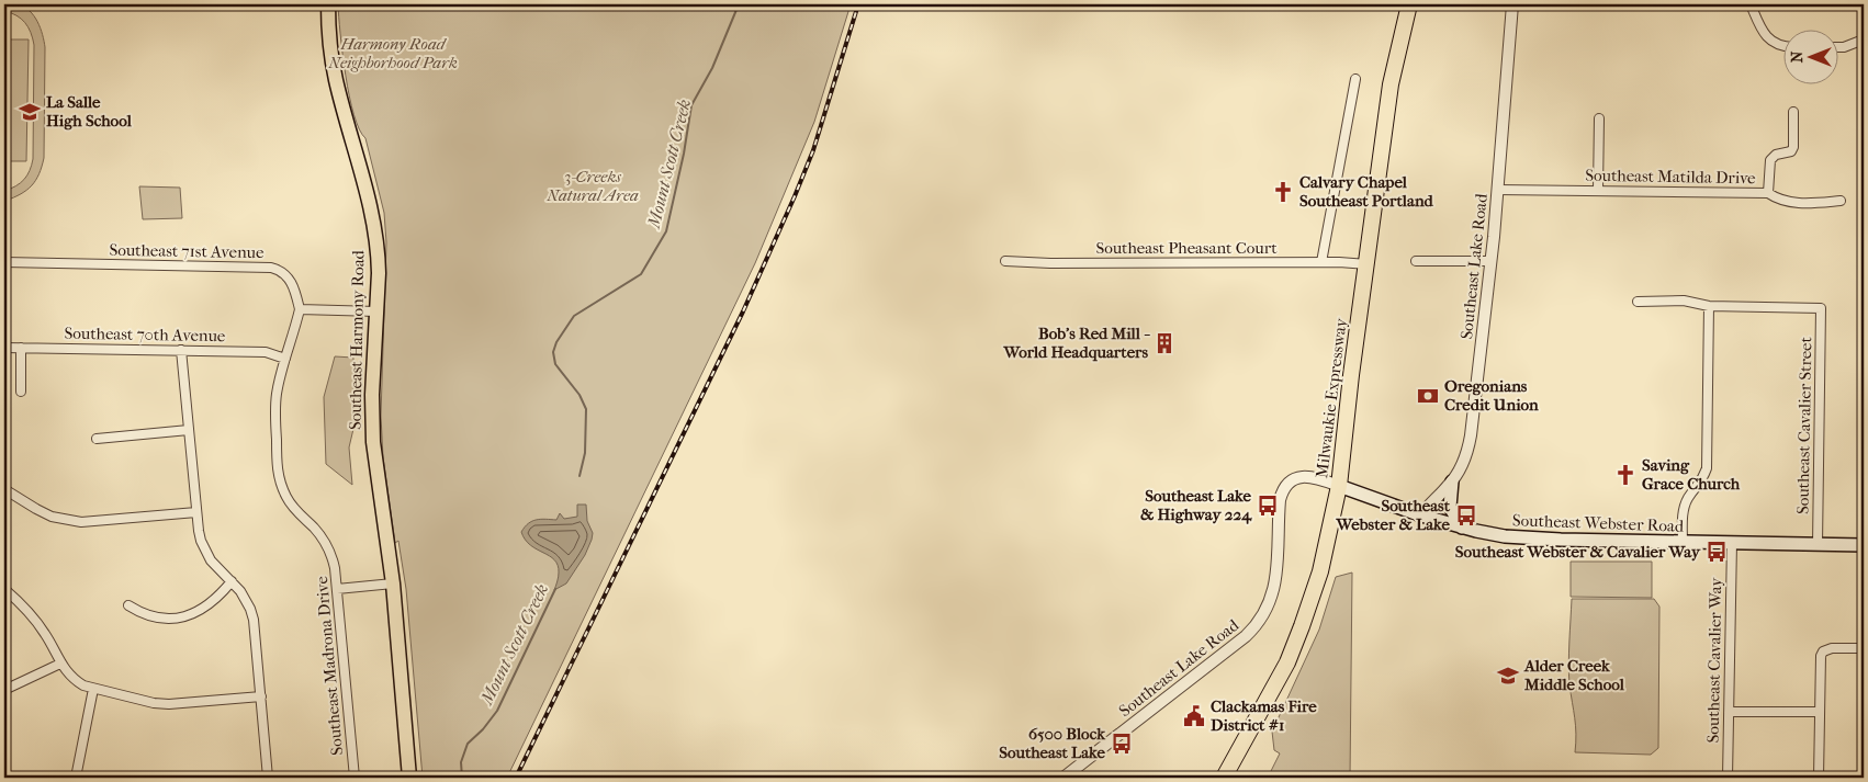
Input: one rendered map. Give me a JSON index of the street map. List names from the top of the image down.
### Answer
{
  "streets": {
    "highway": ["Milwaukie Expressway"],
    "main road": ["Southeast Harmony Road", "Southeast Webster Road"],
    "street": [
      "Southeast Matilda Drive",
      "Southeast Pheasant Court",
      "Southeast 71st Avenue",
      "Southeast Lake Road",
      "Southeast 70th Avenue",
      "Southeast Cavalier Street",
      "Southeast Cavalier Way",
      "Southeast Madrona Drive"
    ]
  },
  "crossings": [
    ["Southeast Matilda Drive", "Southeast Lake Road"],
    ["Southeast Pheasant Court", "Milwaukie Expressway"],
    ["Southeast 71st Avenue", "Southeast Madrona Drive"],
    ["Southeast Lake Road", "Milwaukie Expressway"],
    ["Southeast Lake Road", "Southeast Webster Road"],
    ["Southeast 70th Avenue", "Southeast Madrona Drive"],
    ["Milwaukie Expressway", "Southeast Webster Road"],
    ["Southeast Cavalier Street", "Southeast Webster Road"],
    ["Southeast Webster Road", "Southeast Cavalier Way"]
  ],
  "water": ["Mount Scott Creek"],
  "parks": ["Harmony Road Neighborhood Park", "3-Creeks Natural Area"],
  "places": {
    "school or university": ["La Salle High School", "Alder Creek Middle School"],
    "church": ["Calvary Chapel Southeast Portland", "Saving Grace Church"],
    "building": ["Bob's Red Mill - World Headquarters"],
    "bank": ["Oregonians Credit Union"],
    "bus stop": [
      "Southeast Lake & Highway 224",
      "Southeast Webster & Lake",
      "Southeast Webster & Cavalier Way",
      "6500 Block Southeast Lake"
    ],
    "public building": ["Clackamas Fire District #1"]
  },
  "north": "left"
}
